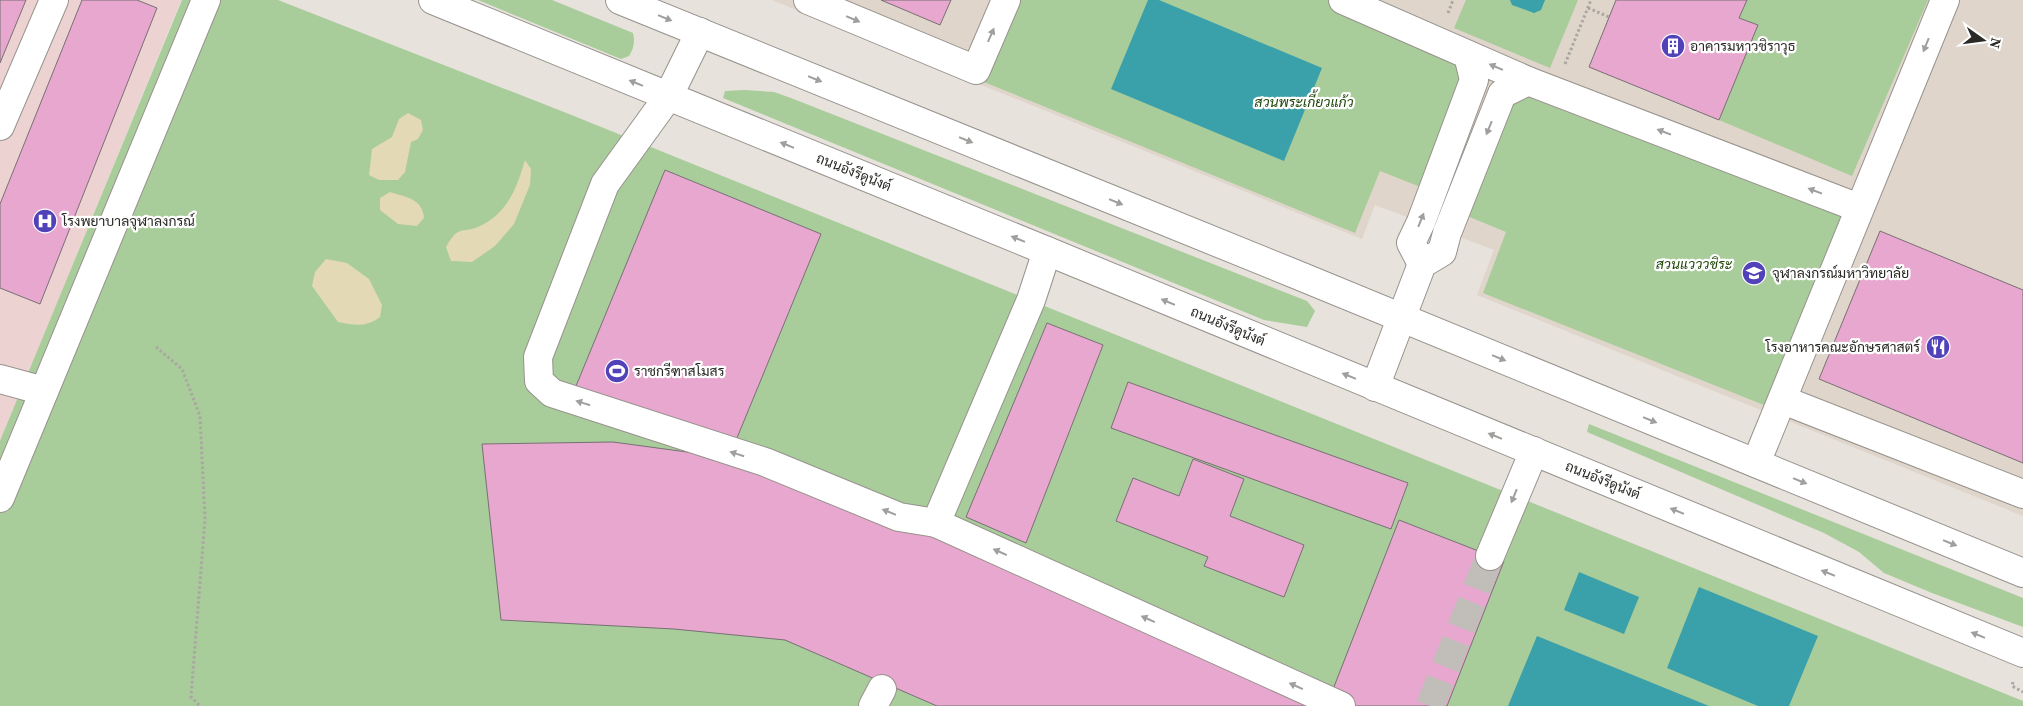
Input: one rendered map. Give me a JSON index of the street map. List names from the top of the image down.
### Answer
{
  "streets": {
    "main road": ["ถนนอังรีดูนังต์"]
  },
  "parks": ["สวนพระเกี้ยวแก้ว", "สวนแวววชิระ"],
  "places": {
    "building": ["อาคารมหาวชิราวุธ"],
    "hospital": ["โรงพยาบาลจุฬาลงกรณ์"],
    "school or university": ["จุฬาลงกรณ์มหาวิทยาลัย"],
    "restaurant": ["โรงอาหารคณะอักษรศาสตร์"],
    "sports": ["ราชกรีฑาสโมสร"]
  },
  "north": "right"
}
